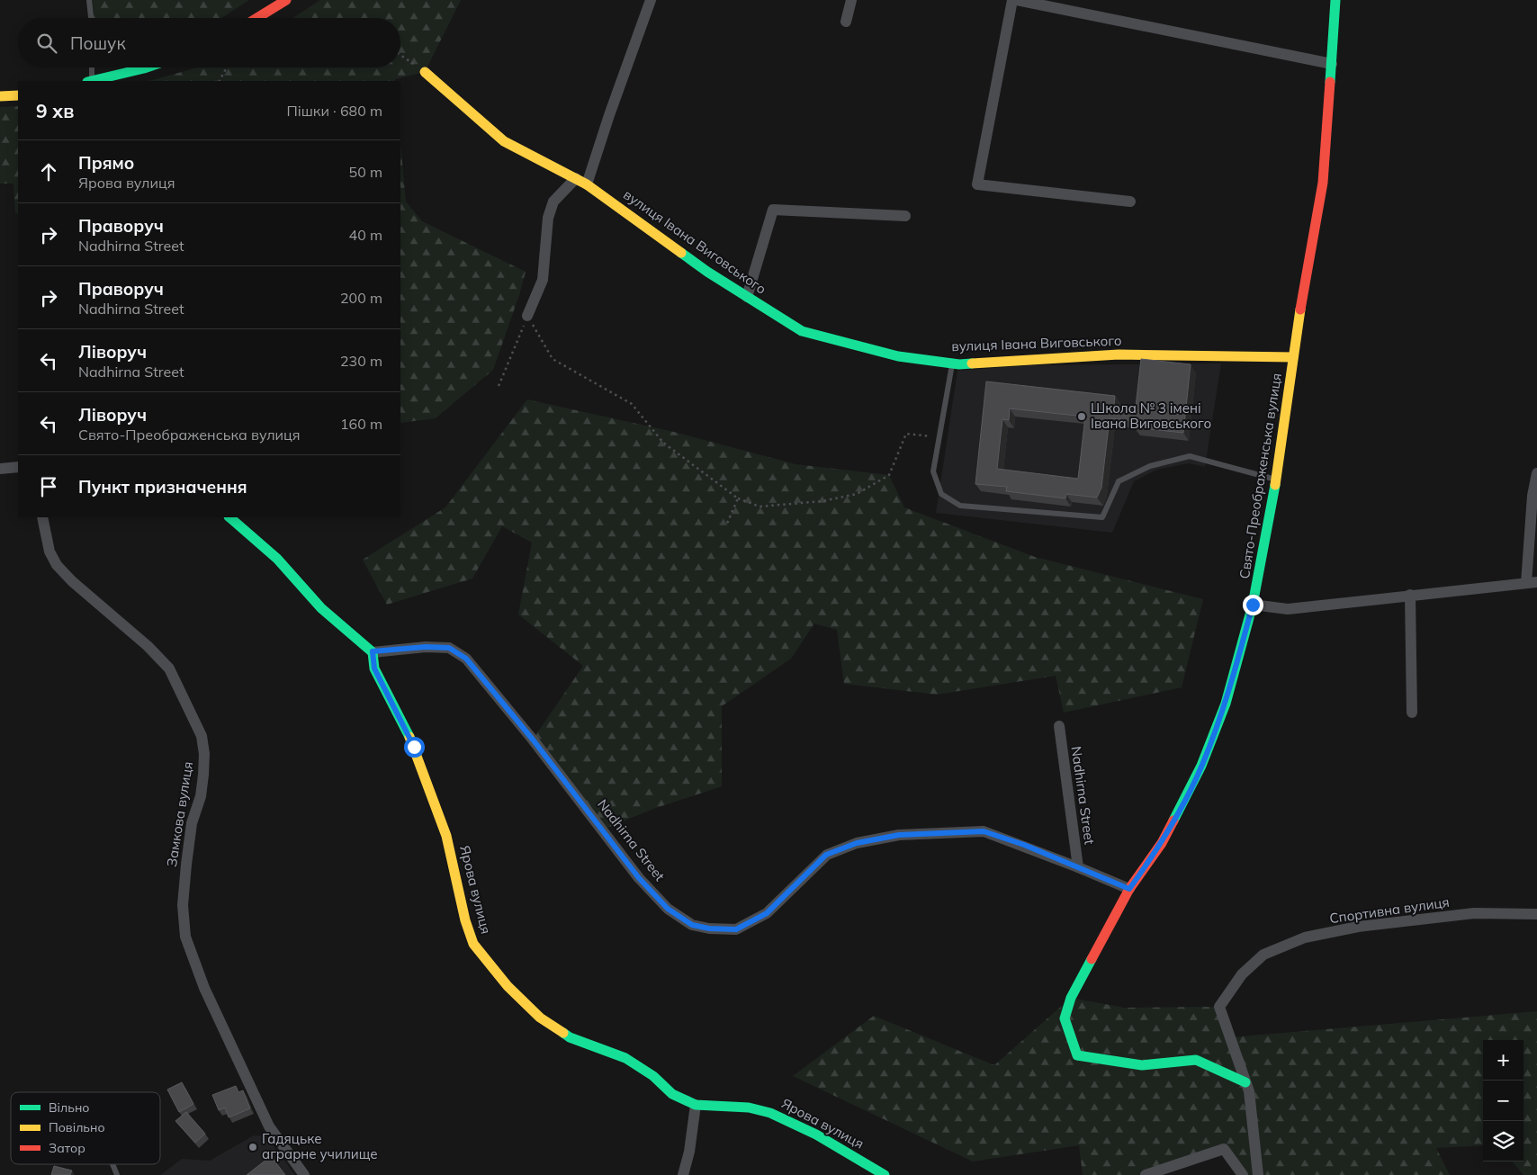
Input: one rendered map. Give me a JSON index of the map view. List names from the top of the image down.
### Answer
{
  "streets": {
    "street": [
      "вулиця Івана Виговського",
      "Свято-Преображенська вулиця",
      "Nadhirna Street",
      "Замкова вулиця",
      "Ярова вулиця",
      "Спортивна вулиця"
    ]
  },
  "crossings": [
    ["вулиця Івана Виговського", "Свято-Преображенська вулиця"],
    ["Свято-Преображенська вулиця", "Nadhirna Street"],
    ["Свято-Преображенська вулиця", "Спортивна вулиця"],
    ["Nadhirna Street", "Ярова вулиця"]
  ],
  "places": ["Школа № 3 імені Івана Виговського", "Гадяцьке аграрне училище"],
  "legend": ["Вільно", "Повільно", "Затор"],
  "page": {
    "search": "Пошук",
    "heading": ["9 хв", "Пішки · 680 m"],
    "list": [
      ["Прямо", "Ярова вулиця", "50 m"],
      ["Праворуч", "Nadhirna Street", "40 m"],
      ["Праворуч", "Nadhirna Street", "200 m"],
      ["Ліворуч", "Nadhirna Street", "230 m"],
      ["Ліворуч", "Свято-Преображенська вулиця", "160 m"],
      "Пункт призначення"
    ],
    "map_buttons": ["+", "−"]
  }
}
